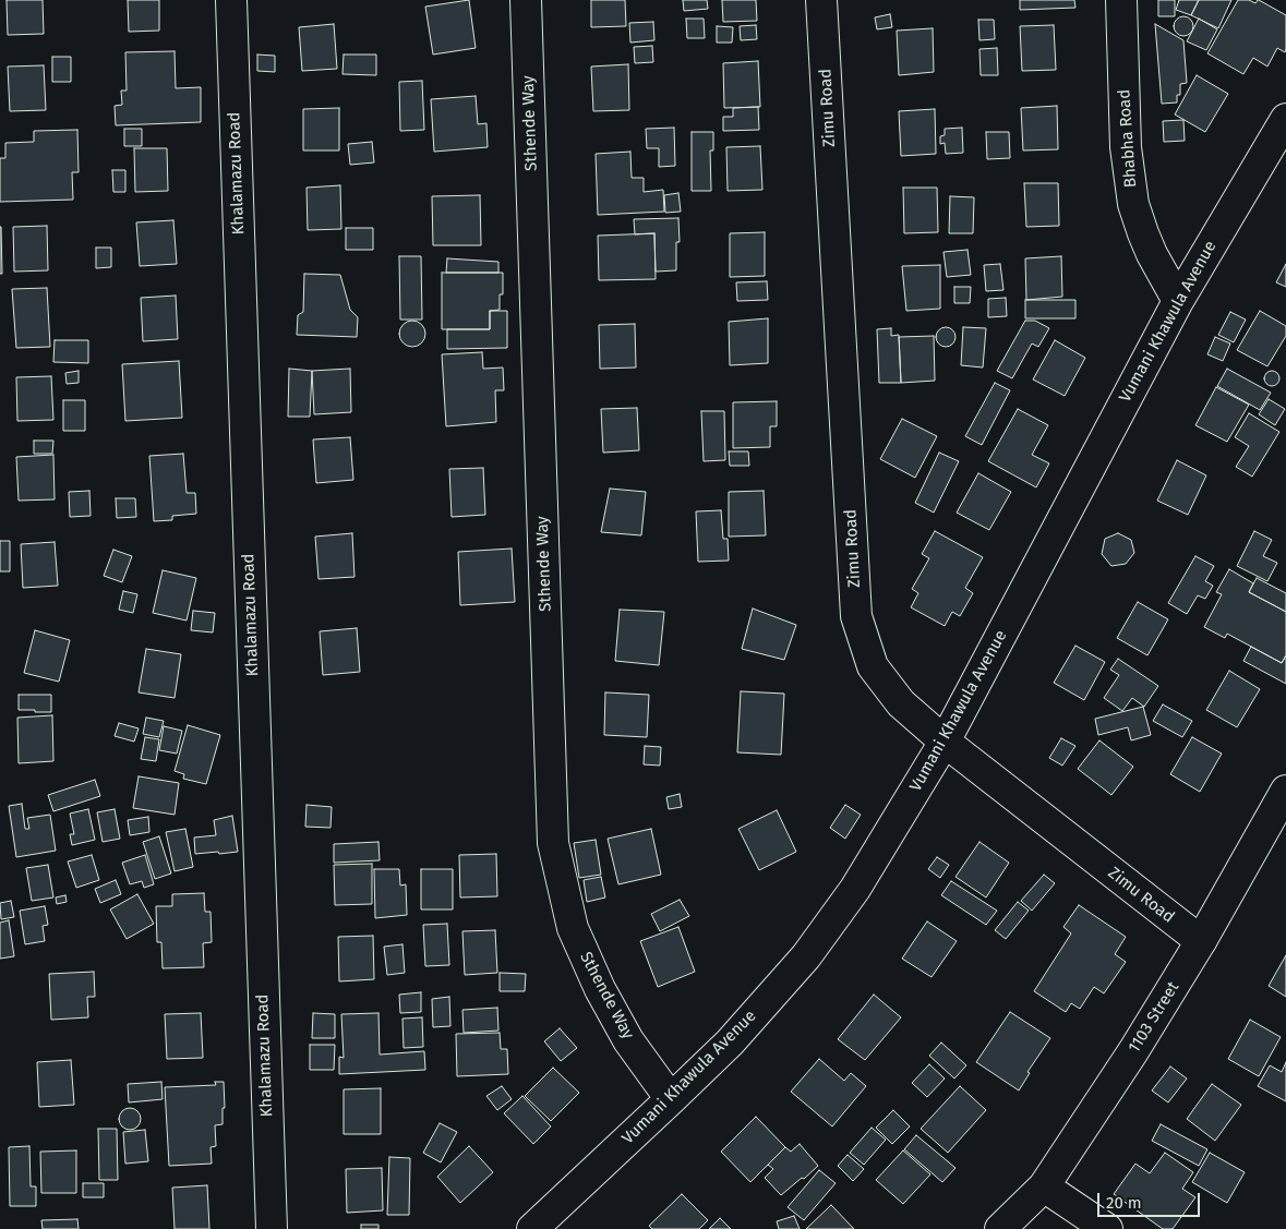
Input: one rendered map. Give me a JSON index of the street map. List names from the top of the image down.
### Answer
{
  "streets": {
    "street": [
      "Zimu Road",
      "Sthende Way",
      "Bhabha Road",
      "Khalamazu Road",
      "Vumani Khawula Avenue",
      "1103 Street"
    ]
  },
  "crossings": [
    ["Zimu Road", "Vumani Khawula Avenue"],
    ["Zimu Road", "1103 Street"],
    ["Sthende Way", "Vumani Khawula Avenue"],
    ["Bhabha Road", "Vumani Khawula Avenue"]
  ],
  "scale_bar": "20 m"
}
